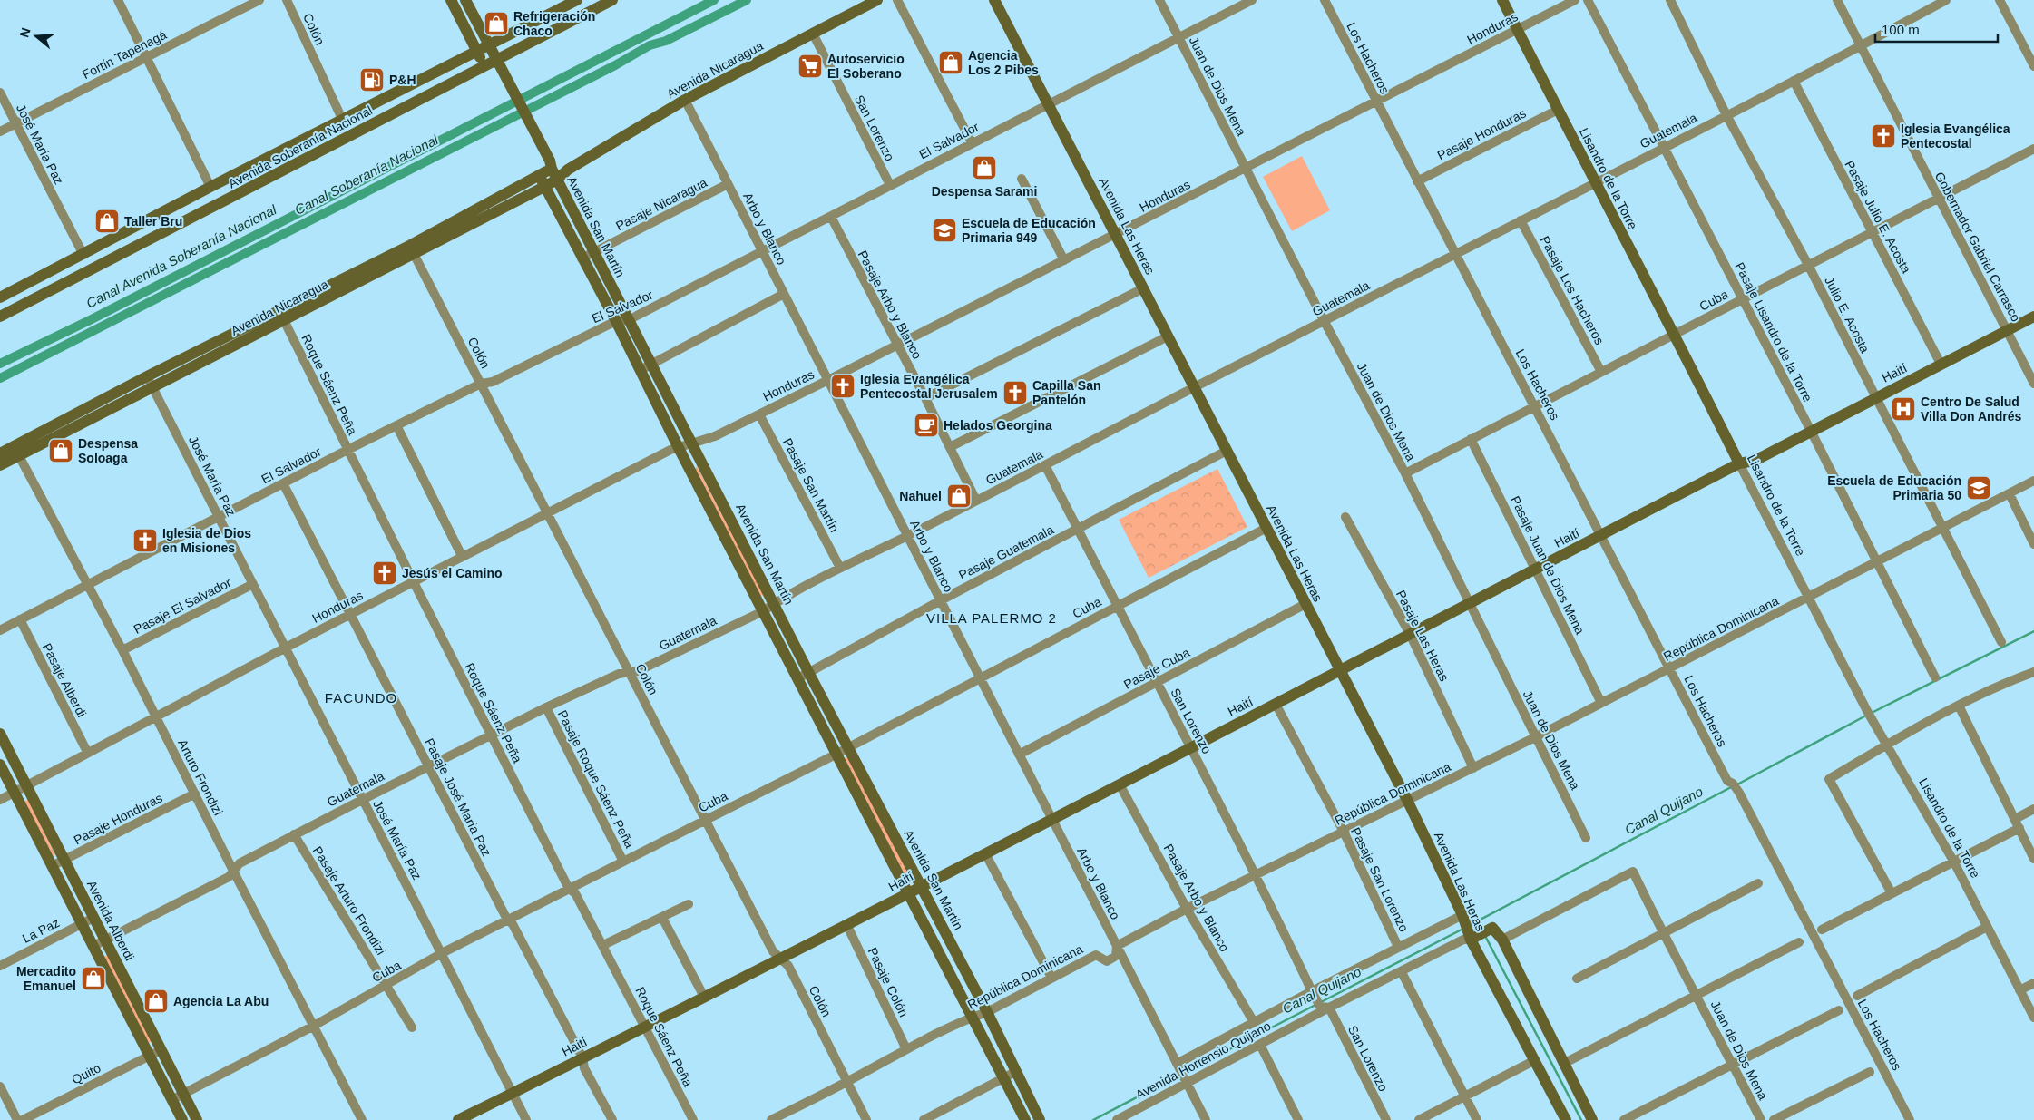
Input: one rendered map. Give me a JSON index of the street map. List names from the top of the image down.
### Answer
{
  "streets": {
    "main road": [
      "Avenida Nicaragua",
      "Avenida Soberanía Nacional",
      "Lisandro de la Torre",
      "Avenida Las Heras",
      "Avenida San Martín",
      "Haití",
      "Avenida Alberdi"
    ],
    "street": [
      "Honduras",
      "Colón",
      "Fortín Tapenagá",
      "Los Hacheros",
      "Juan de Dios Mena",
      "San Lorenzo",
      "Guatemala",
      "Pasaje Honduras",
      "El Salvador",
      "José María Paz",
      "Pasaje Nicaragua",
      "Pasaje Julio E. Acosta",
      "Arbo y Blanco",
      "Gobernador Gabriel Carrasco",
      "Pasaje Los Hacheros",
      "Cuba",
      "Pasaje Arbo y Blanco",
      "Julio E. Acosta",
      "Pasaje Lisandro de la Torre",
      "Roque Sáenz Peña",
      "Pasaje San Martín",
      "Pasaje Guatemala",
      "Pasaje Juan de Dios Mena",
      "Pasaje El Salvador",
      "República Dominicana",
      "Pasaje Las Heras",
      "Pasaje Cuba",
      "Pasaje Alberdi",
      "Arturo Frondizi",
      "Pasaje Roque Sáenz Peña",
      "Pasaje José María Paz",
      "Pasaje San Lorenzo",
      "Pasaje Arturo Frondizi",
      "La Paz",
      "Pasaje Colón",
      "Avenida Hortensio Quijano",
      "Quito"
    ]
  },
  "crossings": [
    ["Honduras", "Colón"],
    ["Honduras", "Los Hacheros"],
    ["Honduras", "Juan de Dios Mena"],
    ["Honduras", "José María Paz"],
    ["Honduras", "Lisandro de la Torre"],
    ["Honduras", "Avenida Las Heras"],
    ["Honduras", "Avenida San Martín"],
    ["Honduras", "Arbo y Blanco"],
    ["Honduras", "Pasaje Arbo y Blanco"],
    ["Honduras", "Roque Sáenz Peña"],
    ["Honduras", "Pasaje San Martín"],
    ["Honduras", "Pasaje Alberdi"],
    ["Honduras", "Arturo Frondizi"],
    ["Honduras", "Pasaje José María Paz"],
    ["Honduras", "Avenida Alberdi"],
    ["Colón", "Avenida Nicaragua"],
    ["Colón", "Guatemala"],
    ["Colón", "El Salvador"],
    ["Colón", "Avenida Soberanía Nacional"],
    ["Colón", "Cuba"],
    ["Colón", "Haití"],
    ["Colón", "República Dominicana"],
    ["Fortín Tapenagá", "José María Paz"],
    ["Los Hacheros", "Guatemala"],
    ["Los Hacheros", "Pasaje Honduras"],
    ["Los Hacheros", "Cuba"],
    ["Los Hacheros", "Haití"],
    ["Los Hacheros", "República Dominicana"],
    ["Avenida Nicaragua", "San Lorenzo"],
    ["Avenida Nicaragua", "José María Paz"],
    ["Avenida Nicaragua", "Avenida San Martín"],
    ["Avenida Nicaragua", "Arbo y Blanco"],
    ["Avenida Nicaragua", "Roque Sáenz Peña"],
    ["Avenida Nicaragua", "Arturo Frondizi"],
    ["Juan de Dios Mena", "Guatemala"],
    ["Juan de Dios Mena", "El Salvador"],
    ["Juan de Dios Mena", "Avenida Las Heras"],
    ["Juan de Dios Mena", "Cuba"],
    ["Juan de Dios Mena", "Haití"],
    ["Juan de Dios Mena", "República Dominicana"],
    ["San Lorenzo", "Guatemala"],
    ["San Lorenzo", "El Salvador"],
    ["San Lorenzo", "Cuba"],
    ["San Lorenzo", "Haití"],
    ["San Lorenzo", "Pasaje Guatemala"],
    ["San Lorenzo", "República Dominicana"],
    ["San Lorenzo", "Pasaje Cuba"],
    ["San Lorenzo", "Avenida Hortensio Quijano"],
    ["Guatemala", "José María Paz"],
    ["Guatemala", "Lisandro de la Torre"],
    ["Guatemala", "Pasaje Julio E. Acosta"],
    ["Guatemala", "Avenida Las Heras"],
    ["Guatemala", "Avenida San Martín"],
    ["Guatemala", "Arbo y Blanco"],
    ["Guatemala", "Gobernador Gabriel Carrasco"],
    ["Guatemala", "Pasaje Los Hacheros"],
    ["Guatemala", "Pasaje Arbo y Blanco"],
    ["Guatemala", "Julio E. Acosta"],
    ["Guatemala", "Pasaje Lisandro de la Torre"],
    ["Guatemala", "Roque Sáenz Peña"],
    ["Guatemala", "Pasaje San Martín"],
    ["Guatemala", "Arturo Frondizi"],
    ["Guatemala", "Pasaje Roque Sáenz Peña"],
    ["Guatemala", "Pasaje José María Paz"],
    ["Guatemala", "Pasaje Arturo Frondizi"],
    ["Guatemala", "Avenida Alberdi"],
    ["Pasaje Honduras", "Lisandro de la Torre"],
    ["Pasaje Honduras", "Arturo Frondizi"],
    ["Pasaje Honduras", "Avenida Alberdi"],
    ["El Salvador", "José María Paz"],
    ["El Salvador", "Avenida Las Heras"],
    ["El Salvador", "Avenida San Martín"],
    ["El Salvador", "Arbo y Blanco"],
    ["El Salvador", "Pasaje Arbo y Blanco"],
    ["El Salvador", "Roque Sáenz Peña"],
    ["El Salvador", "Pasaje Alberdi"],
    ["El Salvador", "Arturo Frondizi"],
    ["El Salvador", "Pasaje José María Paz"],
    ["José María Paz", "Avenida Soberanía Nacional"],
    ["José María Paz", "Cuba"],
    ["José María Paz", "Haití"],
    ["José María Paz", "Pasaje El Salvador"],
    ["Avenida Soberanía Nacional", "Avenida San Martín"],
    ["Lisandro de la Torre", "Cuba"],
    ["Lisandro de la Torre", "Haití"],
    ["Lisandro de la Torre", "República Dominicana"],
    ["Pasaje Nicaragua", "Avenida San Martín"],
    ["Pasaje Nicaragua", "Arbo y Blanco"],
    ["Pasaje Julio E. Acosta", "Cuba"],
    ["Pasaje Julio E. Acosta", "Haití"],
    ["Avenida Las Heras", "Cuba"],
    ["Avenida Las Heras", "Haití"],
    ["Avenida Las Heras", "Pasaje Guatemala"],
    ["Avenida Las Heras", "República Dominicana"],
    ["Avenida Las Heras", "Pasaje Cuba"],
    ["Avenida Las Heras", "Avenida Hortensio Quijano"],
    ["Avenida San Martín", "Cuba"],
    ["Avenida San Martín", "Haití"],
    ["Avenida San Martín", "Pasaje Guatemala"],
    ["Avenida San Martín", "República Dominicana"],
    ["Arbo y Blanco", "Cuba"],
    ["Arbo y Blanco", "Haití"],
    ["Arbo y Blanco", "Pasaje Guatemala"],
    ["Arbo y Blanco", "República Dominicana"],
    ["Arbo y Blanco", "Pasaje Cuba"],
    ["Arbo y Blanco", "Avenida Hortensio Quijano"],
    ["Gobernador Gabriel Carrasco", "Cuba"],
    ["Gobernador Gabriel Carrasco", "Haití"],
    ["Pasaje Los Hacheros", "Cuba"],
    ["Cuba", "Julio E. Acosta"],
    ["Cuba", "Pasaje Lisandro de la Torre"],
    ["Cuba", "Roque Sáenz Peña"],
    ["Cuba", "Pasaje Juan de Dios Mena"],
    ["Cuba", "Arturo Frondizi"],
    ["Cuba", "Pasaje Roque Sáenz Peña"],
    ["Cuba", "Pasaje José María Paz"],
    ["Cuba", "Pasaje Arturo Frondizi"],
    ["Cuba", "Avenida Alberdi"],
    ["Pasaje Arbo y Blanco", "Haití"],
    ["Pasaje Arbo y Blanco", "República Dominicana"],
    ["Pasaje Arbo y Blanco", "Avenida Hortensio Quijano"],
    ["Julio E. Acosta", "Haití"],
    ["Julio E. Acosta", "República Dominicana"],
    ["Pasaje Lisandro de la Torre", "Haití"],
    ["Pasaje Lisandro de la Torre", "República Dominicana"],
    ["Haití", "Roque Sáenz Peña"],
    ["Haití", "Pasaje Juan de Dios Mena"],
    ["Haití", "Pasaje Las Heras"],
    ["Haití", "Pasaje José María Paz"],
    ["Haití", "Pasaje San Lorenzo"],
    ["Haití", "Pasaje Colón"],
    ["Pasaje Juan de Dios Mena", "República Dominicana"],
    ["Pasaje El Salvador", "Arturo Frondizi"],
    ["República Dominicana", "Pasaje Las Heras"],
    ["República Dominicana", "Pasaje San Lorenzo"],
    ["República Dominicana", "Pasaje Colón"],
    ["Pasaje San Lorenzo", "Avenida Hortensio Quijano"],
    ["Avenida Alberdi", "La Paz"],
    ["Avenida Alberdi", "Quito"]
  ],
  "districts": ["VILLA PALERMO 2", "FACUNDO"],
  "water": ["Canal Soberanía Nacional", "Canal Avenida Soberanía Nacional", "Canal Quijano"],
  "places": {
    "shop": [
      "Refrigeración Chaco",
      "Agencia Los 2 Pibes",
      "Despensa Sarami",
      "Taller Bru",
      "Despensa Soloaga",
      "Nahuel",
      "Mercadito Emanuel",
      "Agencia La Abu"
    ],
    "supermarket": ["Autoservicio El Soberano"],
    "fuel station": ["P&H"],
    "church": [
      "Iglesia Evangélica Pentecostal",
      "Iglesia Evangélica Pentecostal Jerusalem",
      "Capilla San Pantelón",
      "Iglesia de Dios en Misiones",
      "Jesús el Camino"
    ],
    "school or university": ["Escuela de Educación Primaria 949", "Escuela de Educación Primaria 50"],
    "hospital": ["Centro De Salud Villa Don Andrés"],
    "cafe": ["Helados Georgina"]
  },
  "scale_bar": "100 m",
  "north": "left"
}
